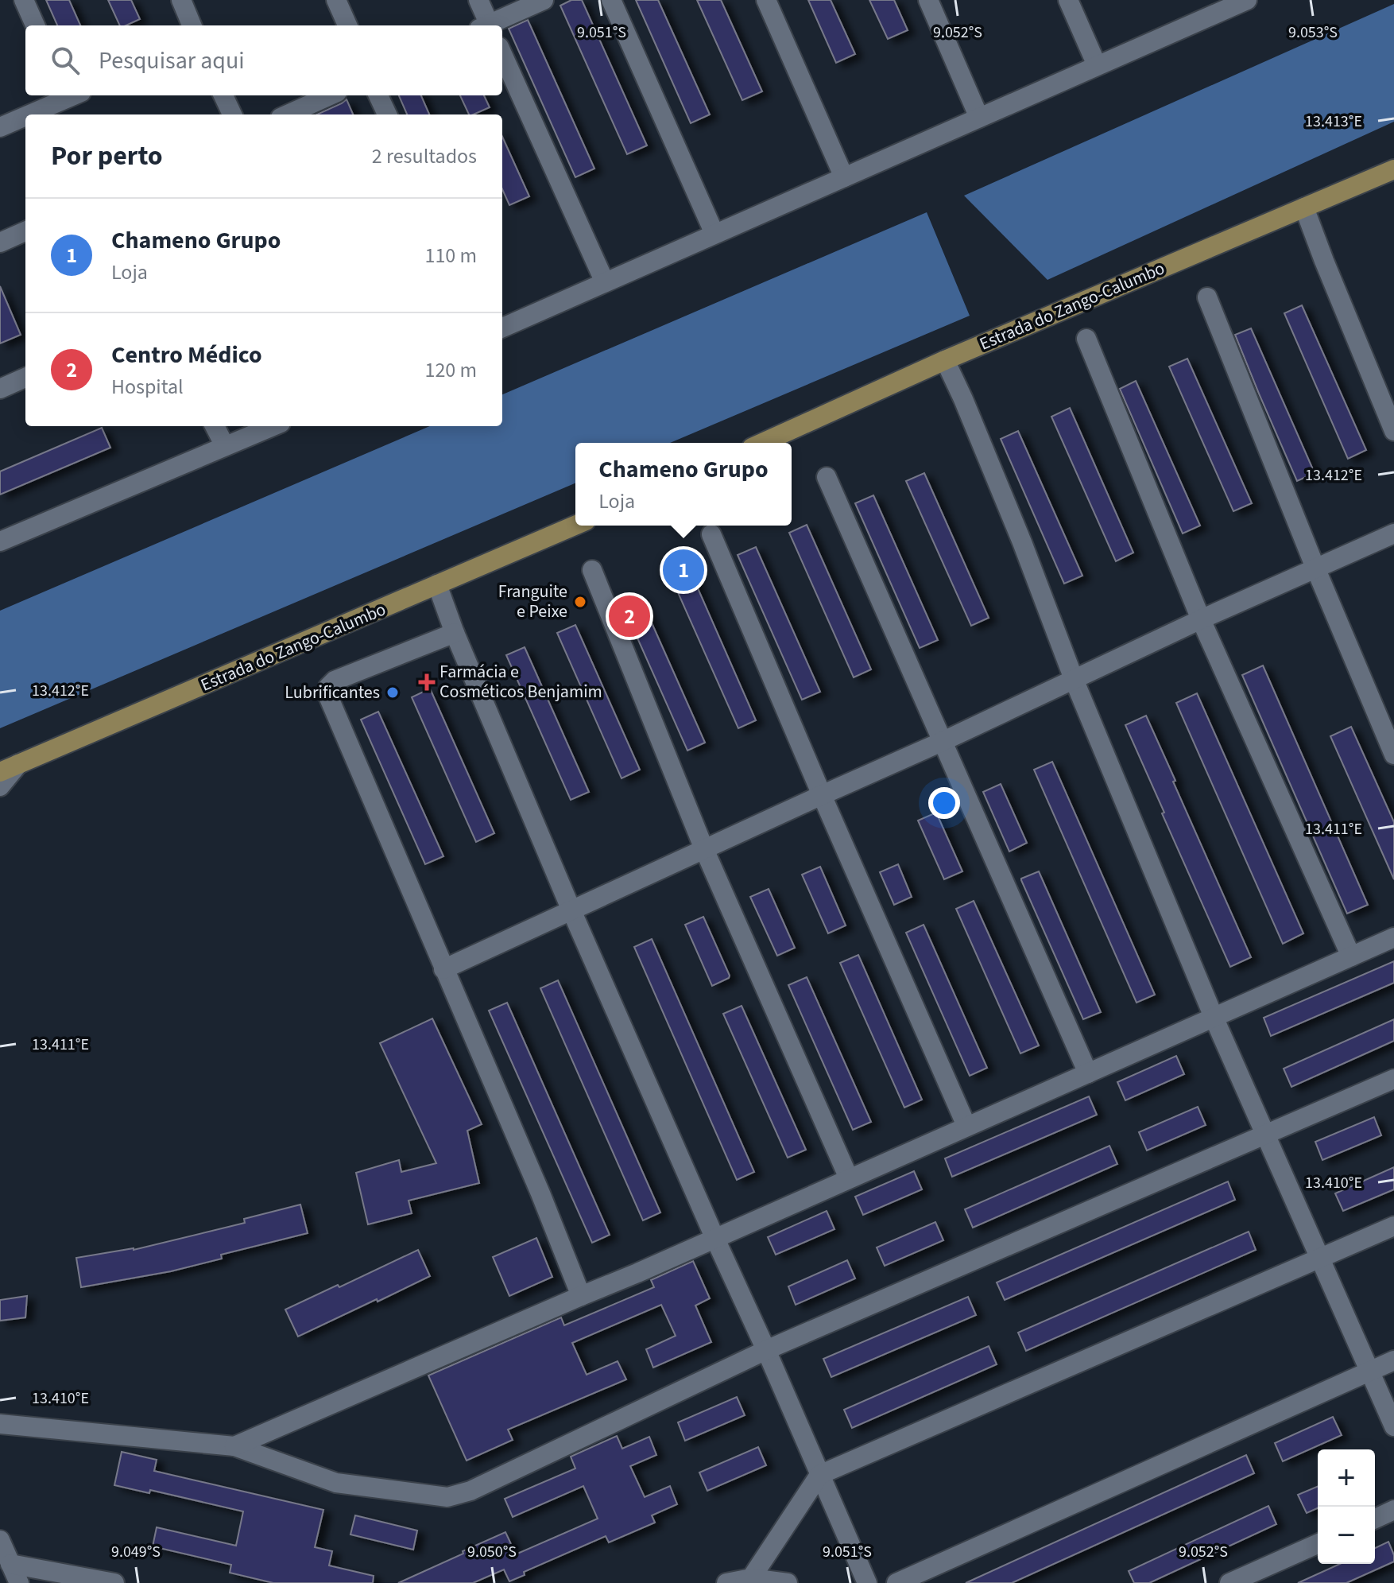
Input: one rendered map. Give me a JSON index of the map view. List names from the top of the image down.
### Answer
{
  "streets": {
    "main road": ["Estrada do Zango-Calumbo"]
  },
  "places": {
    "other": ["Franguite e Peixe", "Lubrificantes"],
    "health": ["Farmácia e Cosméticos Benjamim"]
  },
  "page": {
    "search": "Pesquisar aqui",
    "heading": ["Por perto", "2 resultados"],
    "list": [
      {
        "mark": "1",
        "name": "Chameno Grupo",
        "note": "Loja",
        "value": "110 m"
      },
      {
        "mark": "2",
        "name": "Centro Médico",
        "note": "Hospital",
        "value": "120 m"
      }
    ],
    "popup": ["Chameno Grupo", "Loja"],
    "pins": ["1", "2"],
    "map_buttons": ["+", "−"]
  },
  "coordinates": [
    "9.053°S",
    "9.051°S",
    "9.052°S",
    "13.413°E",
    "13.412°E",
    "13.411°E",
    "13.410°E",
    "9.049°S",
    "9.050°S"
  ]
}
